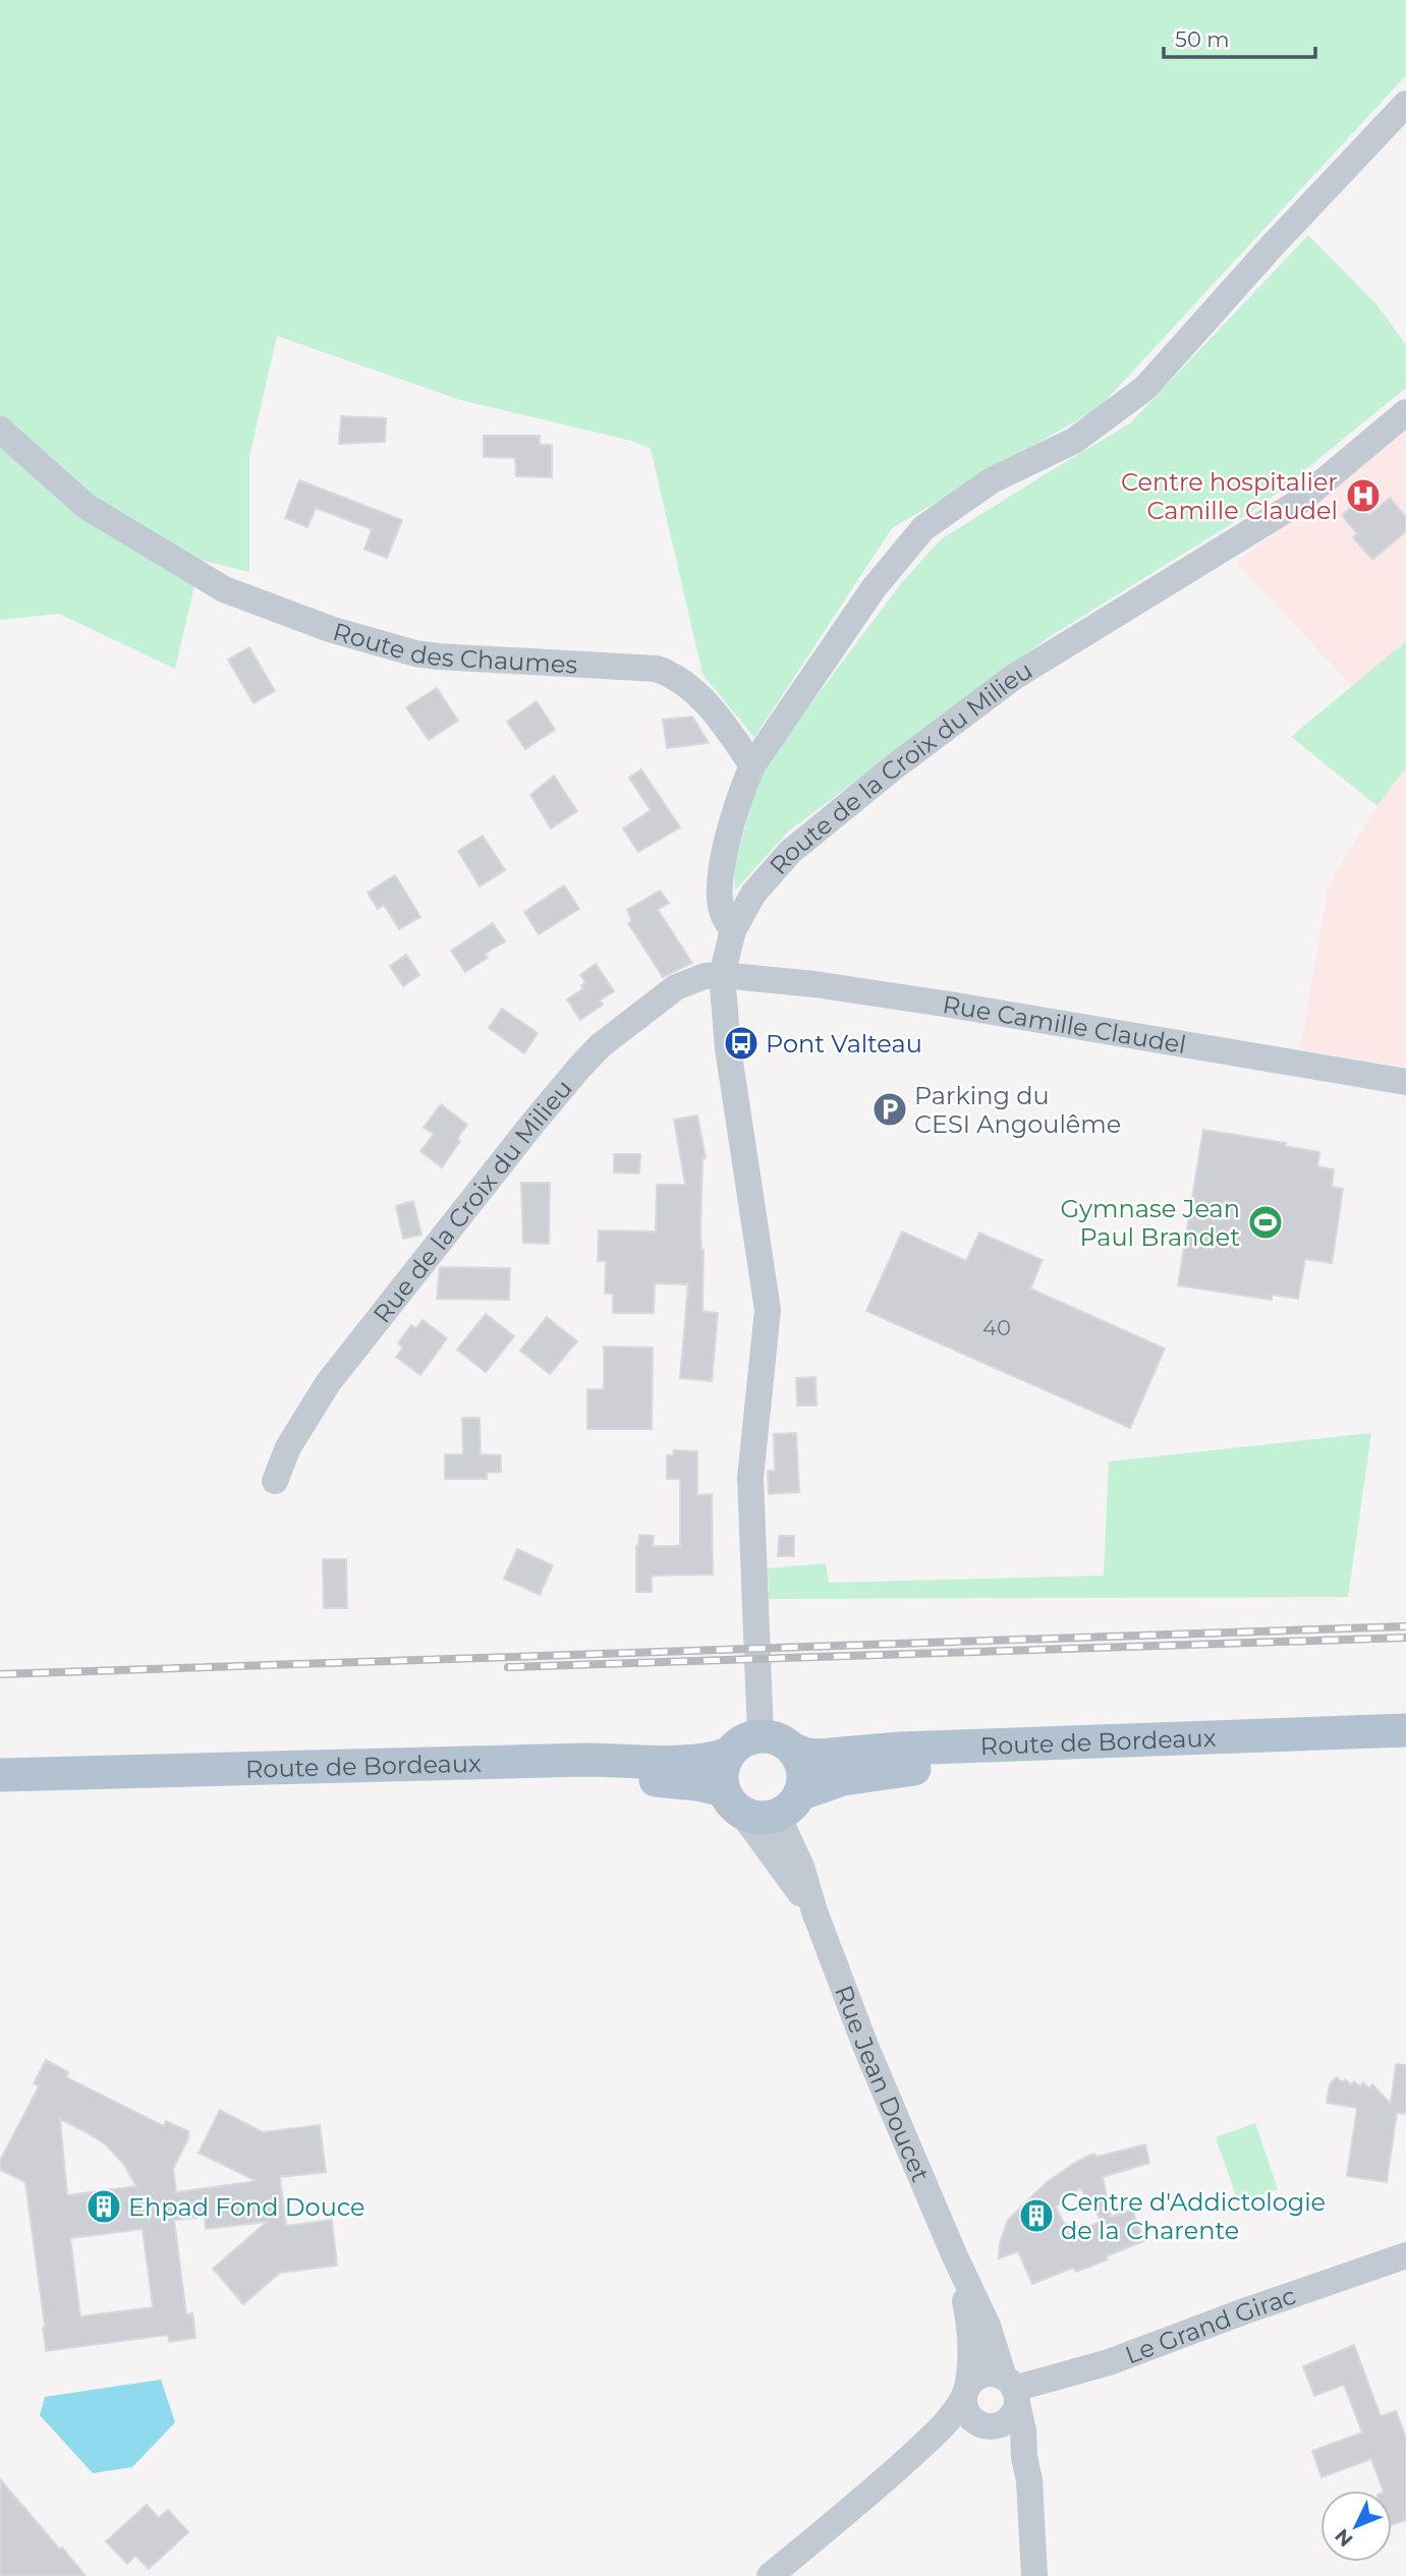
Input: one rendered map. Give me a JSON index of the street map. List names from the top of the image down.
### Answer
{
  "streets": {
    "main road": ["Route de Bordeaux"],
    "street": [
      "Route des Chaumes",
      "Route de la Croix du Milieu",
      "Rue Camille Claudel",
      "Rue de la Croix du Milieu",
      "Rue Jean Doucet",
      "Le Grand Girac"
    ]
  },
  "crossings": [
    ["Route de la Croix du Milieu", "Rue Camille Claudel"],
    ["Route de la Croix du Milieu", "Rue de la Croix du Milieu"],
    ["Route de la Croix du Milieu", "Route de Bordeaux"],
    ["Route de la Croix du Milieu", "Rue Jean Doucet"],
    ["Rue Camille Claudel", "Rue de la Croix du Milieu"],
    ["Route de Bordeaux", "Rue Jean Doucet"],
    ["Rue Jean Doucet", "Le Grand Girac"]
  ],
  "places": {
    "hospital": ["Centre hospitalier Camille Claudel"],
    "bus stop": ["Pont Valteau"],
    "parking": ["Parking du CESI Angoulême"],
    "sports": ["Gymnase Jean Paul Brandet"],
    "building": ["Ehpad Fond Douce", "Centre d'Addictologie de la Charente"]
  },
  "house_numbers": ["40"],
  "scale_bar": "50 m",
  "north": "bottom left"
}
